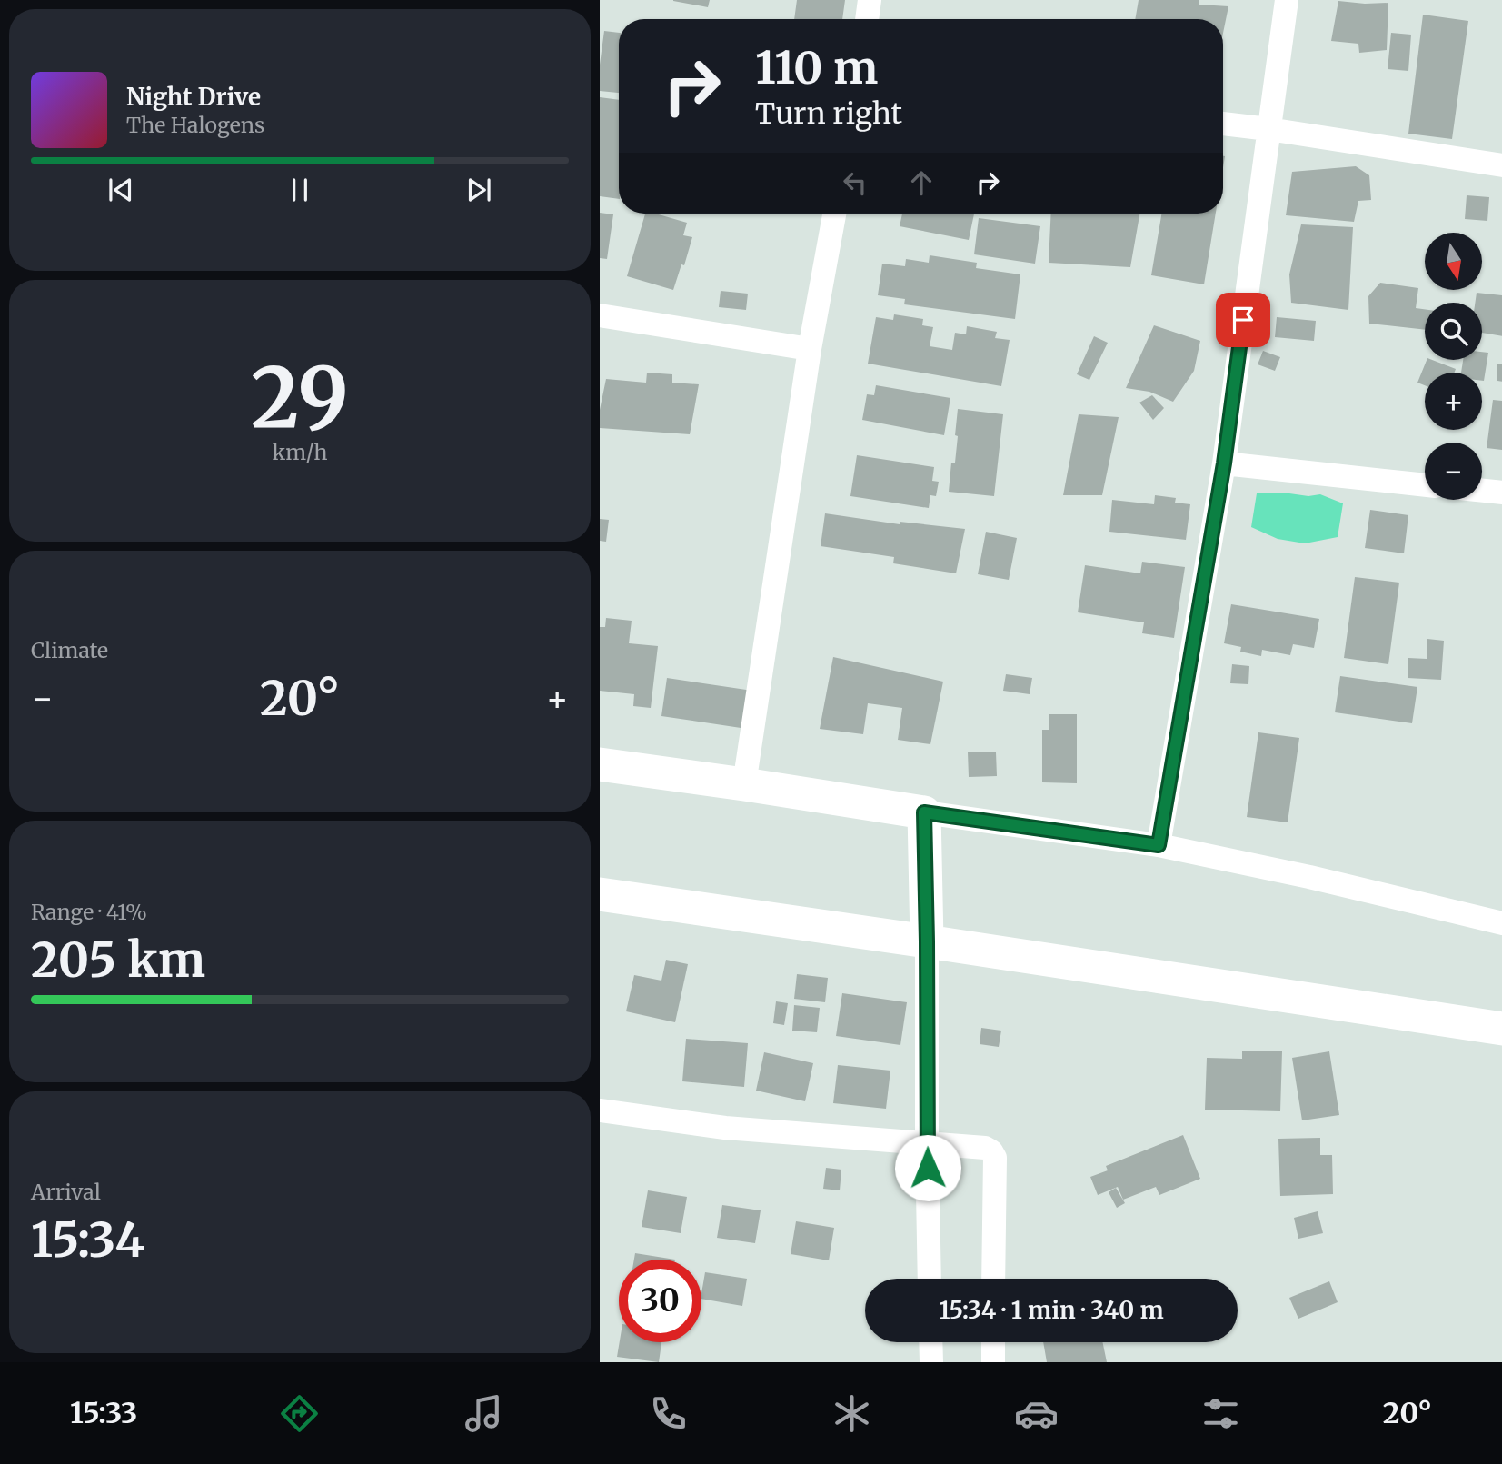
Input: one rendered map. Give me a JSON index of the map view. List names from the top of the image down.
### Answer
{
  "north": "bottom",
  "page": {
    "turn": ["110 m", "Turn right"],
    "song": ["Night Drive", "The Halogens"],
    "map_buttons": ["+", "−"],
    "tile": [
      ["29", "km/h"],
      "Climate",
      ["Range · 41%", "205 km"],
      ["Arrival", "15:34"]
    ],
    "heat": ["−", "20°", "+"],
    "limit": "30",
    "trip": "15:34 · 1 min · 340 m",
    "tabs": ["15:33", "20°"]
  }
}
